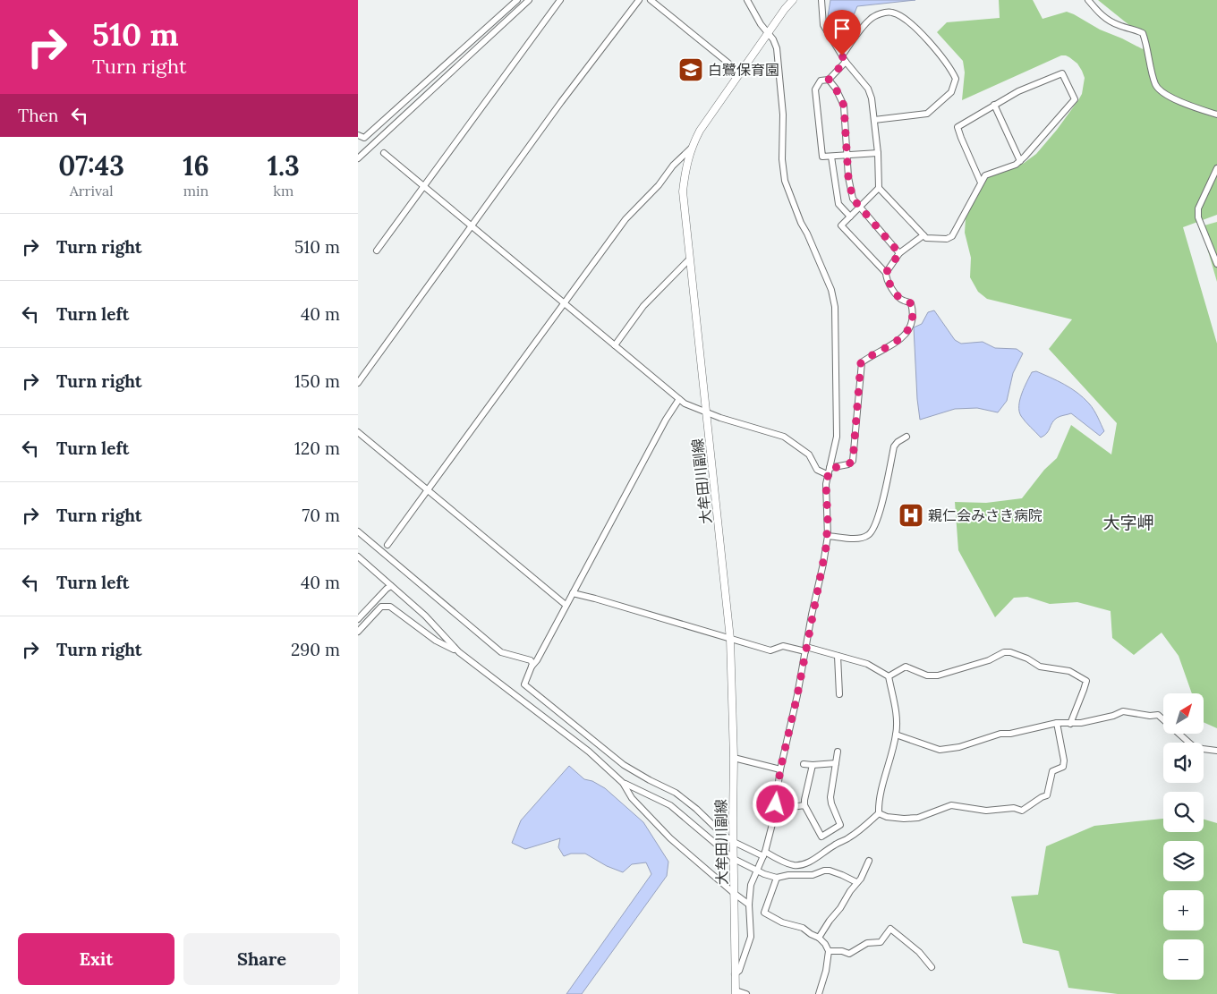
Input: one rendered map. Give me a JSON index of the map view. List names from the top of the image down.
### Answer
{
  "streets": {
    "main road": ["大牟田川副線"]
  },
  "districts": ["大字岬"],
  "places": {
    "school or university": ["白鷺保育園"],
    "hospital": ["親仁会みさき病院"]
  },
  "north": "top right",
  "page": {
    "turn": ["510 m", "Turn right"],
    "then": "Then",
    "eta": [
      "07:43",
      "Arrival",
      "16",
      "min",
      "1.3",
      "km"
    ],
    "list": [
      {
        "name": "Turn right",
        "value": "510 m"
      },
      {
        "name": "Turn left",
        "value": "40 m"
      },
      {
        "name": "Turn right",
        "value": "150 m"
      },
      {
        "name": "Turn left",
        "value": "120 m"
      },
      {
        "name": "Turn right",
        "value": "70 m"
      },
      {
        "name": "Turn left",
        "value": "40 m"
      },
      {
        "name": "Turn right",
        "value": "290 m"
      }
    ],
    "map_buttons": ["+", "−"],
    "buttons": ["Exit", "Share"]
  }
}
